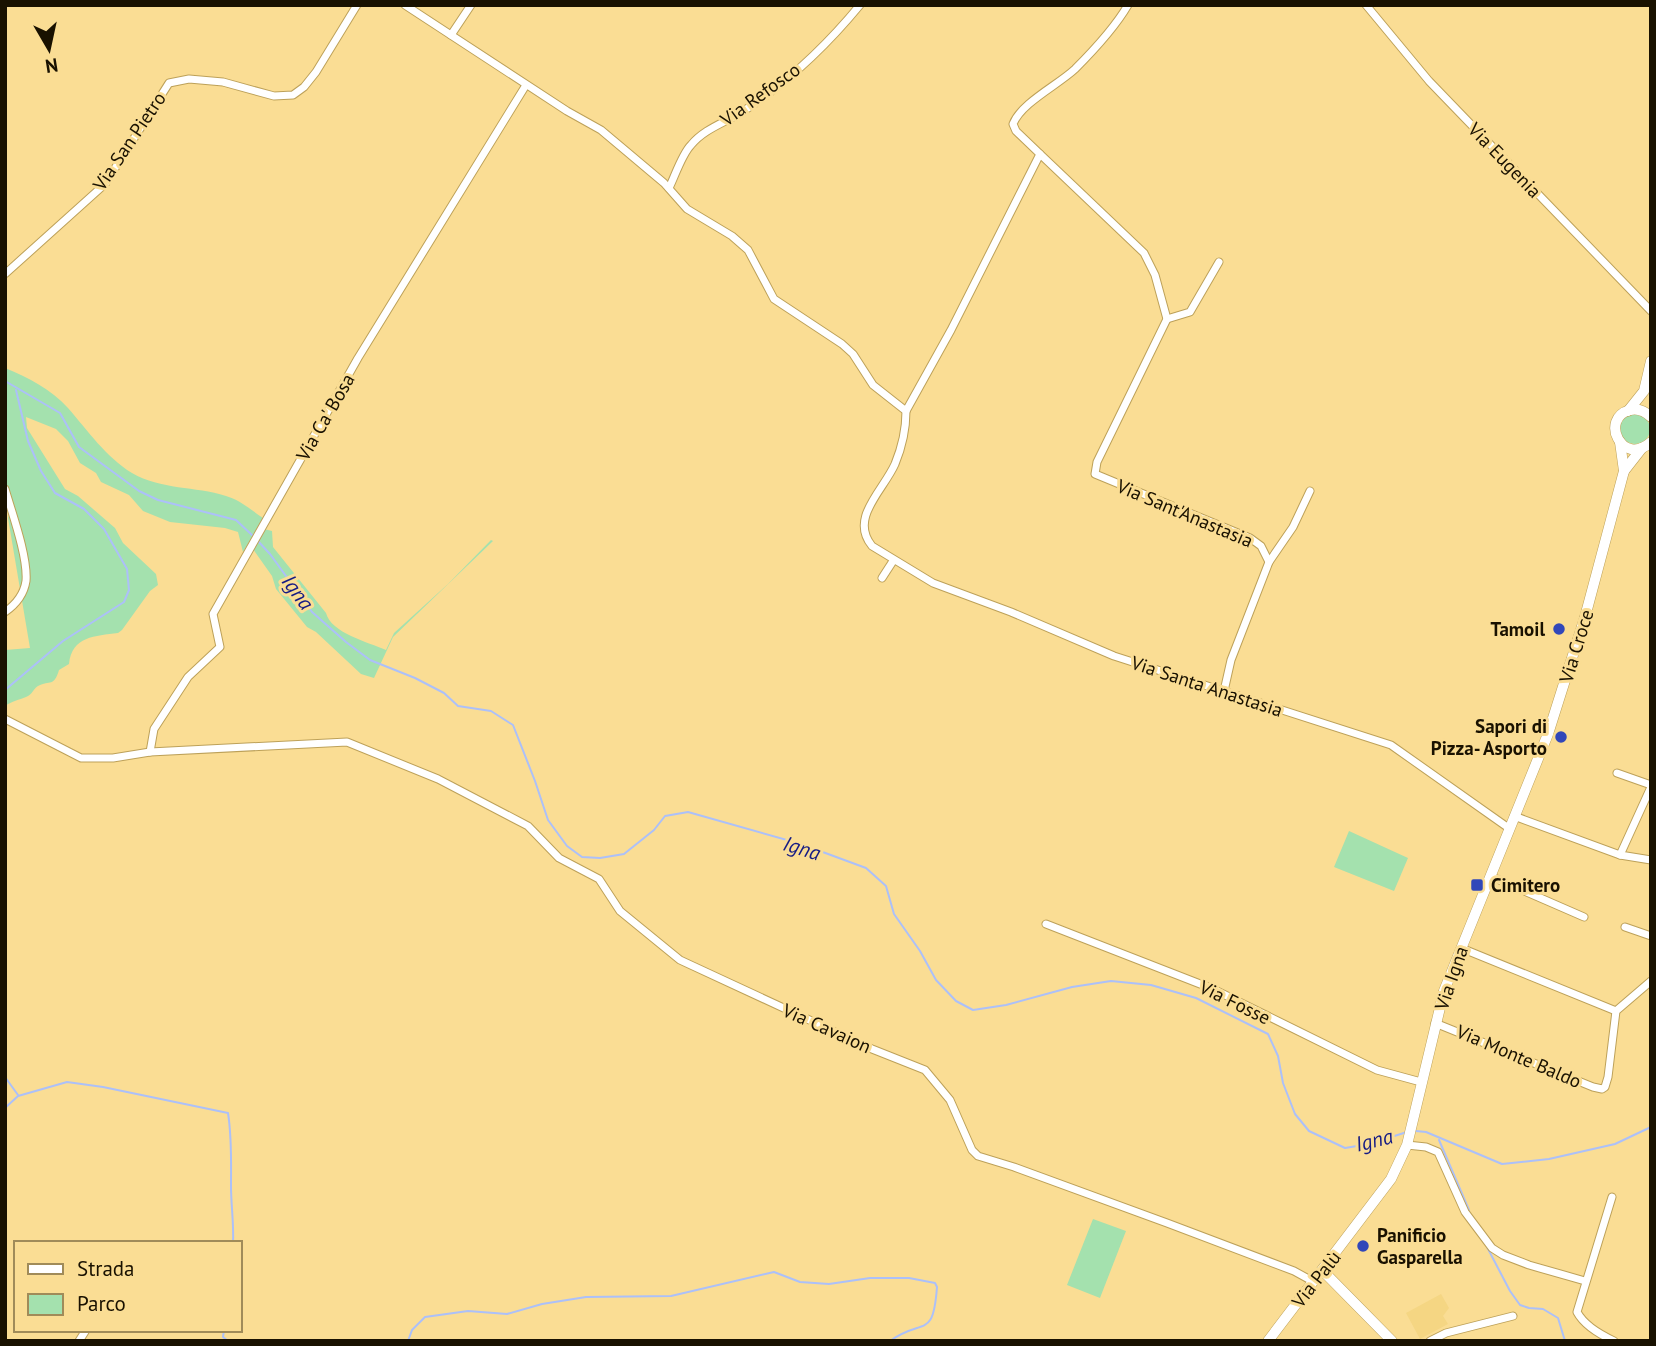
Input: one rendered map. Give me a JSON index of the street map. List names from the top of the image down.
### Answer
{
  "streets": {
    "main road": ["Via Croce", "Via Igna", "Via Palù"],
    "street": [
      "Via Refosco",
      "Via San Pietro",
      "Via Eugenia",
      "Via Ca' Bosa",
      "Via Sant'Anastasia",
      "Via Santa Anastasia",
      "Via Fosse",
      "Via Cavaion",
      "Via Monte Baldo"
    ]
  },
  "crossings": [
    ["Via Ca' Bosa", "Via Cavaion"],
    ["Via Sant'Anastasia", "Via Santa Anastasia"],
    ["Via Croce", "Via Igna"],
    ["Via Santa Anastasia", "Via Igna"],
    ["Via Igna", "Via Fosse"],
    ["Via Igna", "Via Monte Baldo"],
    ["Via Igna", "Via Palù"],
    ["Via Cavaion", "Via Palù"]
  ],
  "water": ["Igna"],
  "places": {
    "other": ["Tamoil", "Sapori di Pizza- Asporto", "Panificio Gasparella"],
    "transit": ["Cimitero"]
  },
  "legend": ["Strada", "Parco"],
  "north": "bottom"
}
